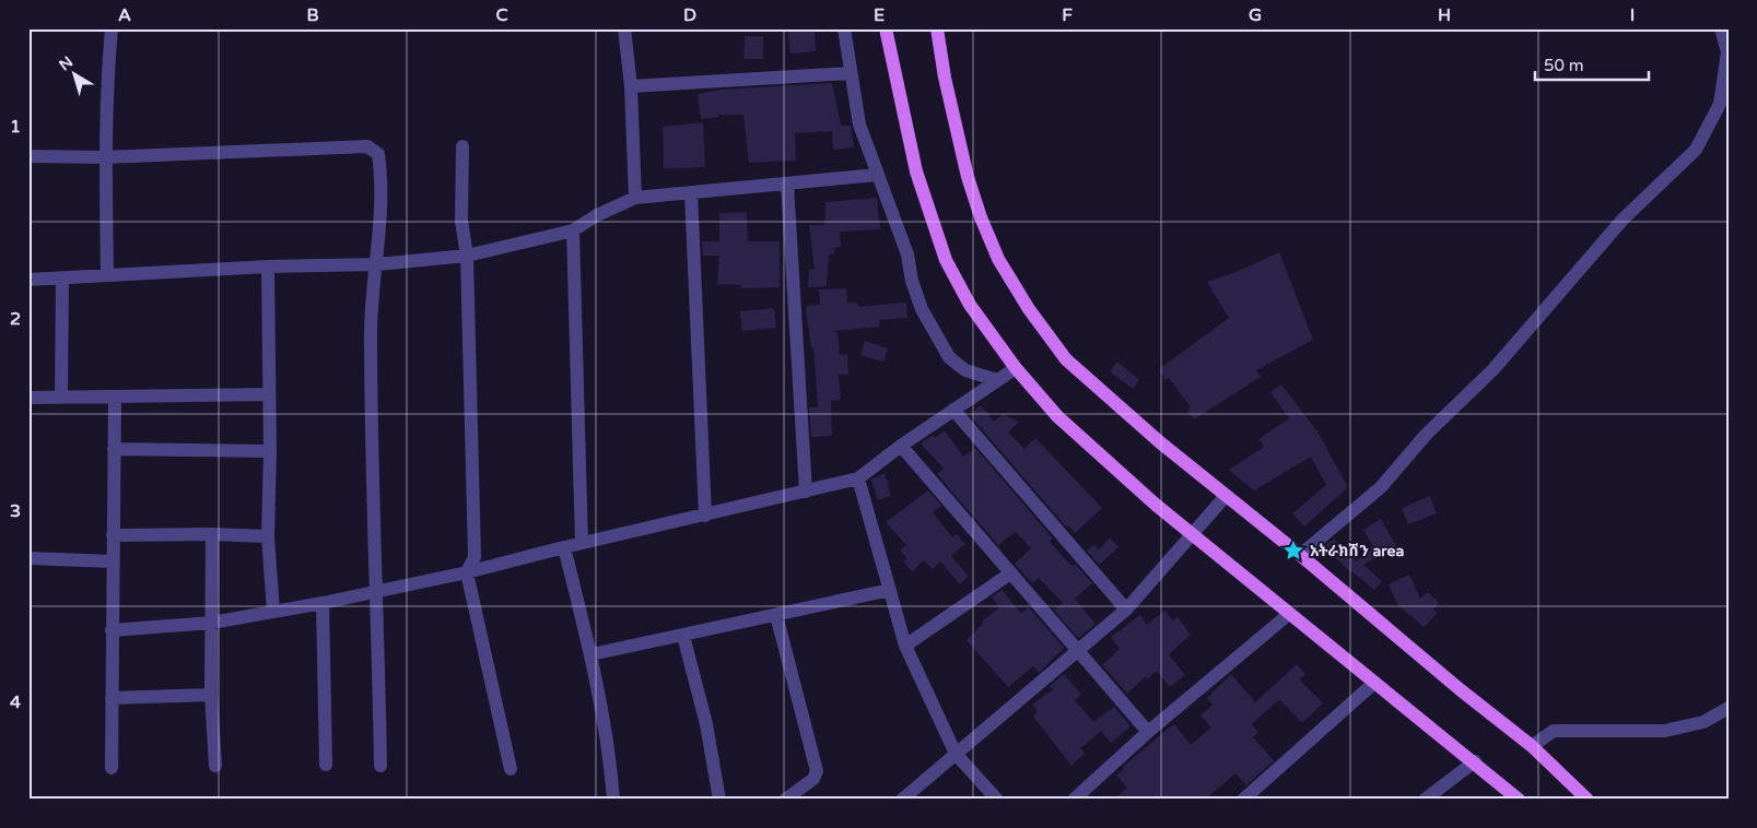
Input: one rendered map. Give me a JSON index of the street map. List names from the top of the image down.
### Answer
{
  "places": {
    "place": ["አትራክሽን area"]
  },
  "scale_bar": "50 m",
  "north": "top left",
  "grid": {
    "columns": [
      "A",
      "B",
      "C",
      "D",
      "E",
      "F",
      "G",
      "H",
      "I"
    ],
    "rows": [
      "1",
      "2",
      "3",
      "4"
    ]
  }
}
